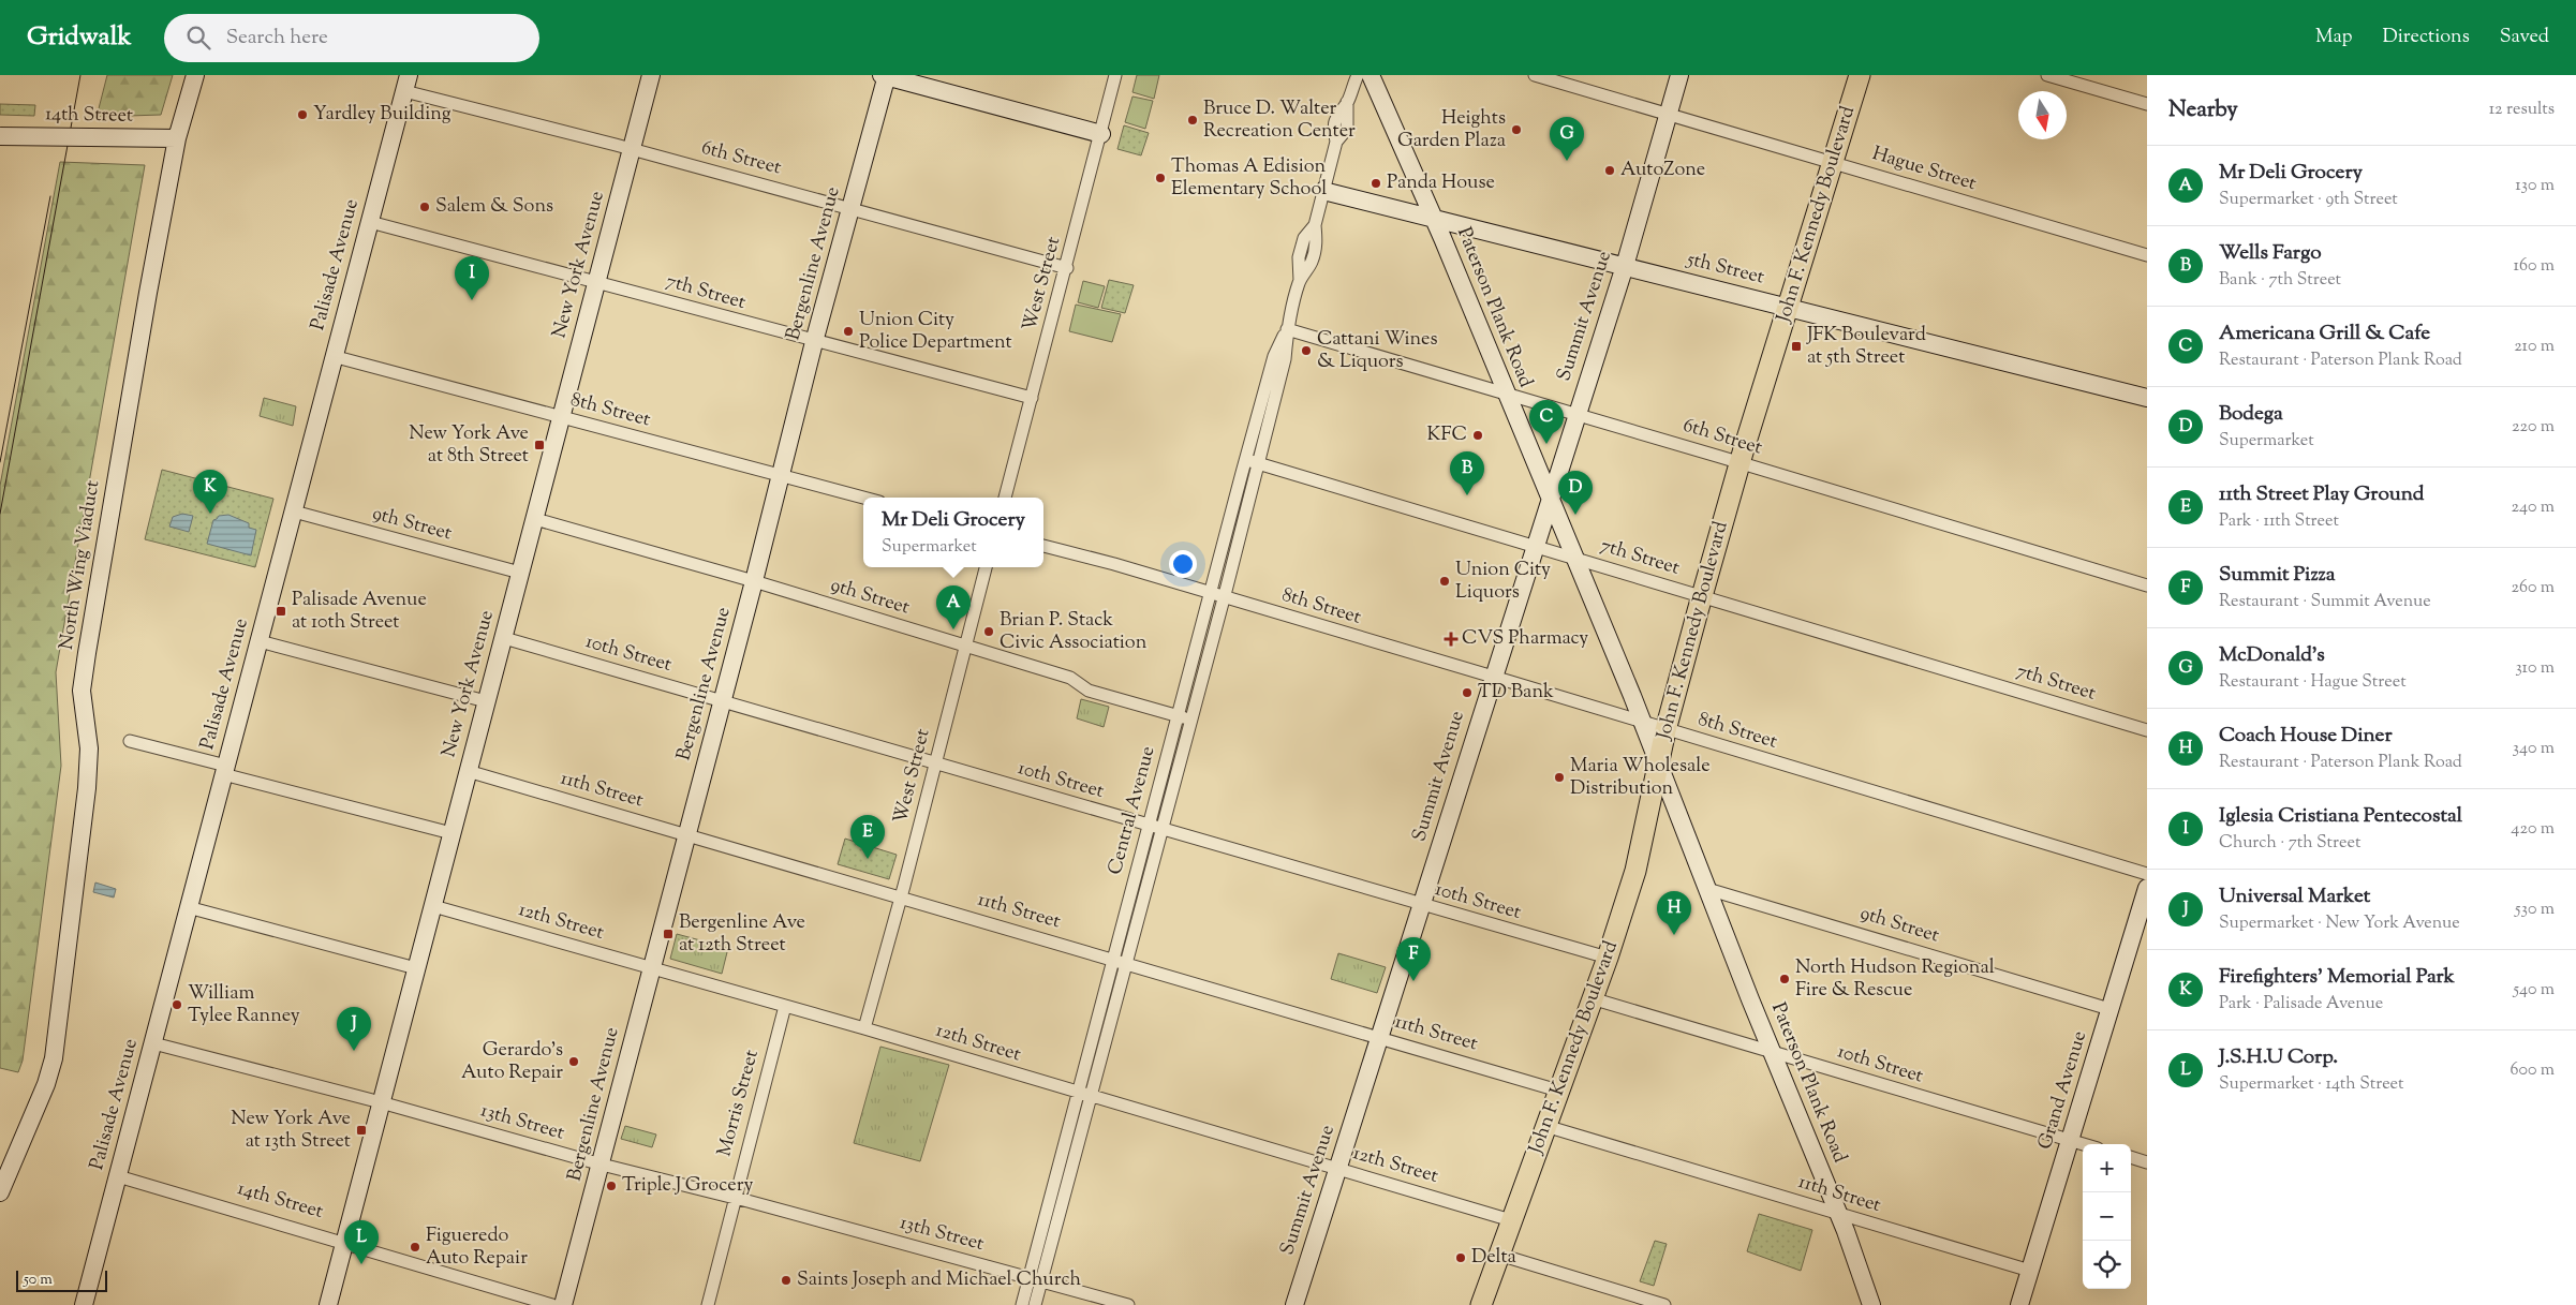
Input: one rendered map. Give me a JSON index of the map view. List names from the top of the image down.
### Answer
{
  "streets": {
    "main road": [
      "14th Street",
      "John F. Kennedy Boulevard",
      "Bergenline Avenue",
      "Palisade Avenue",
      "New York Avenue",
      "5th Street",
      "Paterson Plank Road",
      "Summit Avenue",
      "North Wing Viaduct",
      "Grand Avenue"
    ],
    "street": [
      "6th Street",
      "Hague Street",
      "West Street",
      "7th Street",
      "8th Street",
      "9th Street",
      "10th Street",
      "11th Street",
      "Central Avenue",
      "12th Street",
      "Morris Street",
      "13th Street"
    ]
  },
  "crossings": [
    ["14th Street", "Palisade Avenue"],
    ["14th Street", "New York Avenue"],
    ["14th Street", "North Wing Viaduct"],
    ["6th Street", "John F. Kennedy Boulevard"],
    ["6th Street", "Bergenline Avenue"],
    ["6th Street", "Palisade Avenue"],
    ["6th Street", "New York Avenue"],
    ["6th Street", "West Street"],
    ["6th Street", "Paterson Plank Road"],
    ["6th Street", "Summit Avenue"],
    ["6th Street", "Central Avenue"],
    ["Hague Street", "John F. Kennedy Boulevard"],
    ["Hague Street", "Summit Avenue"],
    ["John F. Kennedy Boulevard", "5th Street"],
    ["John F. Kennedy Boulevard", "7th Street"],
    ["John F. Kennedy Boulevard", "Paterson Plank Road"],
    ["John F. Kennedy Boulevard", "8th Street"],
    ["John F. Kennedy Boulevard", "10th Street"],
    ["John F. Kennedy Boulevard", "11th Street"],
    ["John F. Kennedy Boulevard", "12th Street"],
    ["Bergenline Avenue", "7th Street"],
    ["Bergenline Avenue", "8th Street"],
    ["Bergenline Avenue", "9th Street"],
    ["Bergenline Avenue", "10th Street"],
    ["Bergenline Avenue", "11th Street"],
    ["Bergenline Avenue", "12th Street"],
    ["Bergenline Avenue", "13th Street"],
    ["Palisade Avenue", "7th Street"],
    ["Palisade Avenue", "8th Street"],
    ["Palisade Avenue", "9th Street"],
    ["Palisade Avenue", "13th Street"],
    ["New York Avenue", "7th Street"],
    ["New York Avenue", "8th Street"],
    ["New York Avenue", "9th Street"],
    ["New York Avenue", "10th Street"],
    ["New York Avenue", "11th Street"],
    ["New York Avenue", "12th Street"],
    ["New York Avenue", "13th Street"],
    ["5th Street", "Paterson Plank Road"],
    ["5th Street", "Summit Avenue"],
    ["5th Street", "Central Avenue"],
    ["West Street", "7th Street"],
    ["West Street", "9th Street"],
    ["West Street", "10th Street"],
    ["West Street", "11th Street"],
    ["West Street", "12th Street"],
    ["7th Street", "Paterson Plank Road"],
    ["7th Street", "Summit Avenue"],
    ["7th Street", "Central Avenue"],
    ["Paterson Plank Road", "Summit Avenue"],
    ["Paterson Plank Road", "8th Street"],
    ["Paterson Plank Road", "9th Street"],
    ["Paterson Plank Road", "10th Street"],
    ["Paterson Plank Road", "11th Street"],
    ["Summit Avenue", "8th Street"],
    ["Summit Avenue", "10th Street"],
    ["Summit Avenue", "11th Street"],
    ["Summit Avenue", "12th Street"],
    ["8th Street", "Central Avenue"],
    ["9th Street", "Central Avenue"],
    ["9th Street", "Grand Avenue"],
    ["10th Street", "Central Avenue"],
    ["10th Street", "Grand Avenue"],
    ["11th Street", "Central Avenue"],
    ["11th Street", "Grand Avenue"],
    ["Central Avenue", "12th Street"],
    ["Central Avenue", "13th Street"],
    ["12th Street", "Morris Street"],
    ["Morris Street", "13th Street"]
  ],
  "places": {
    "other": [
      "Yardley Building",
      "Bruce D. Walter Recreation Center",
      "Heights Garden Plaza",
      "AutoZone",
      "Thomas A Edision Elementary School",
      "Panda House",
      "Salem & Sons",
      "Union City Police Department",
      "Cattani Wines & Liquors",
      "KFC",
      "Union City Liquors",
      "Brian P. Stack Civic Association",
      "TD Bank",
      "Maria Wholesale Distribution",
      "North Hudson Regional Fire & Rescue",
      "William Tylee Ranney",
      "Gerardo's Auto Repair",
      "Triple J Grocery",
      "Figueredo Auto Repair",
      "Delta",
      "Saints Joseph and Michael Church"
    ],
    "transit": [
      "JFK Boulevard at 5th Street",
      "New York Ave at 8th Street",
      "Palisade Avenue at 10th Street",
      "Bergenline Ave at 12th Street",
      "New York Ave at 13th Street"
    ],
    "health": ["CVS Pharmacy"]
  },
  "scale_bar": "50 m",
  "north": "bottom",
  "page": {
    "header": "Gridwalk",
    "search": "Search here",
    "nav": ["Map", "Directions", "Saved"],
    "heading": ["Nearby", "12 results"],
    "pins": [
      "G",
      "I",
      "C",
      "B",
      "K",
      "D",
      "A",
      "E",
      "H",
      "F",
      "J",
      "L"
    ],
    "list": [
      {
        "mark": "A",
        "name": "Mr Deli Grocery",
        "note": "Supermarket · 9th Street",
        "value": "130 m"
      },
      {
        "mark": "B",
        "name": "Wells Fargo",
        "note": "Bank · 7th Street",
        "value": "160 m"
      },
      {
        "mark": "C",
        "name": "Americana Grill & Cafe",
        "note": "Restaurant · Paterson Plank Road",
        "value": "210 m"
      },
      {
        "mark": "D",
        "name": "Bodega",
        "note": "Supermarket",
        "value": "220 m"
      },
      {
        "mark": "E",
        "name": "11th Street Play Ground",
        "note": "Park · 11th Street",
        "value": "240 m"
      },
      {
        "mark": "F",
        "name": "Summit Pizza",
        "note": "Restaurant · Summit Avenue",
        "value": "260 m"
      },
      {
        "mark": "G",
        "name": "McDonald's",
        "note": "Restaurant · Hague Street",
        "value": "310 m"
      },
      {
        "mark": "H",
        "name": "Coach House Diner",
        "note": "Restaurant · Paterson Plank Road",
        "value": "340 m"
      },
      {
        "mark": "I",
        "name": "Iglesia Cristiana Pentecostal",
        "note": "Church · 7th Street",
        "value": "420 m"
      },
      {
        "mark": "J",
        "name": "Universal Market",
        "note": "Supermarket · New York Avenue",
        "value": "530 m"
      },
      {
        "mark": "K",
        "name": "Firefighters' Memorial Park",
        "note": "Park · Palisade Avenue",
        "value": "540 m"
      },
      {
        "mark": "L",
        "name": "J.S.H.U Corp.",
        "note": "Supermarket · 14th Street",
        "value": "600 m"
      }
    ],
    "popup": ["Mr Deli Grocery", "Supermarket"],
    "map_buttons": ["+", "−"],
    "scale": "50 m"
  }
}
